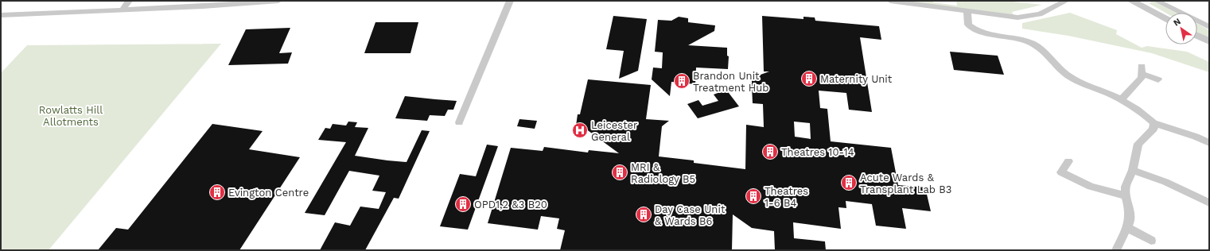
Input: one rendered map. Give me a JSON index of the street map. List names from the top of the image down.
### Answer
{
  "parks": ["Rowlatts Hill Allotments"],
  "places": {
    "building": [
      "Maternity Unit",
      "Brandon Unit Treatment Hub",
      "Theatres 10-14",
      "MRI & Radiology B5",
      "Acute Wards & Transplant Lab B3",
      "Evington Centre",
      "Theatres 1-6 B4",
      "OPD1,2 &3 B20",
      "Day Case Unit & Wards B6"
    ],
    "hospital": ["Leicester General"]
  },
  "north": "top left"
}
